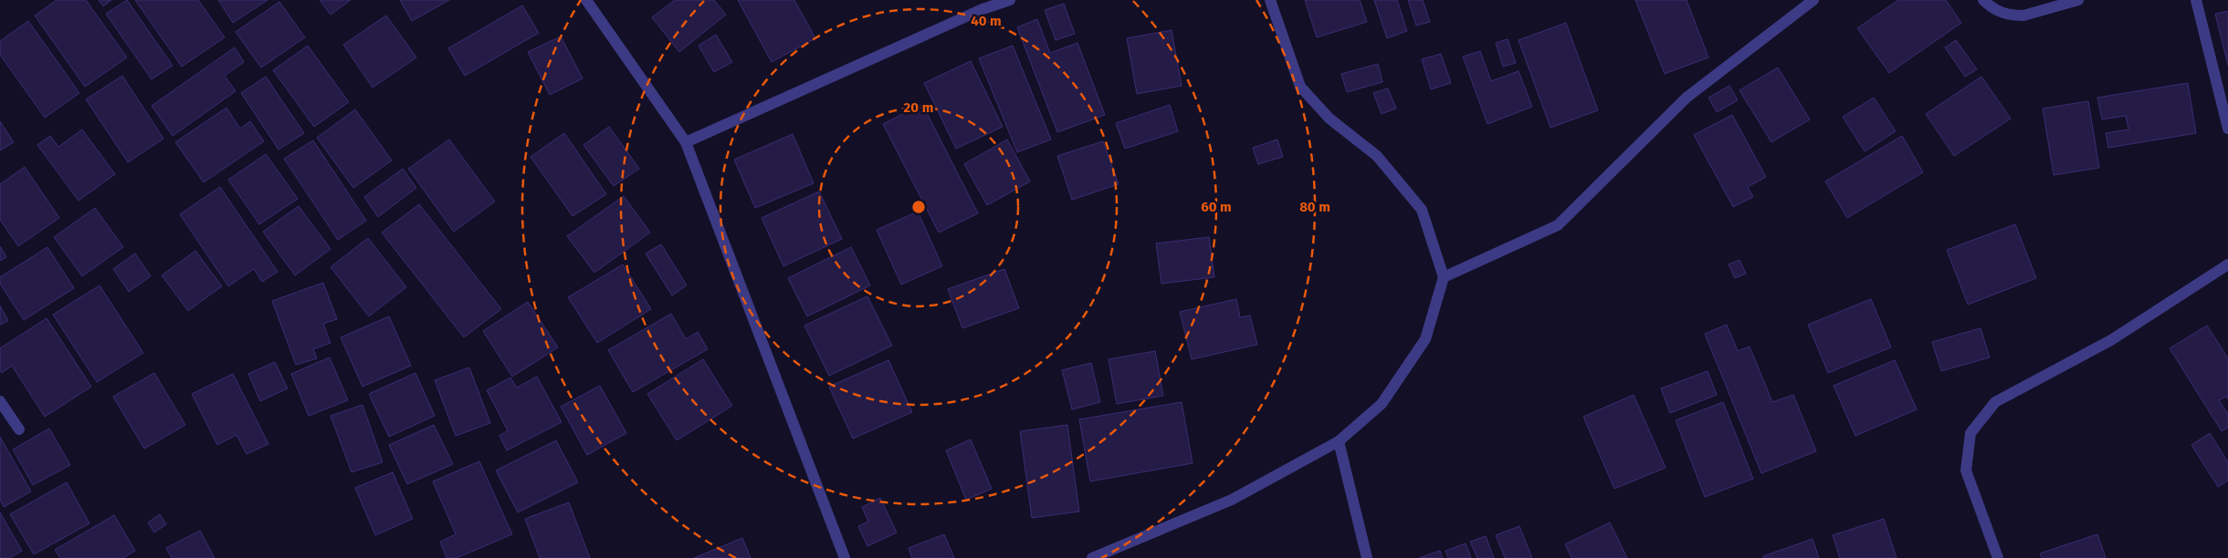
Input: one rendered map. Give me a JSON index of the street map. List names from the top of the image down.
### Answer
{
  "rings": [
    "40 m",
    "20 m",
    "60 m",
    "80 m"
  ]
}
